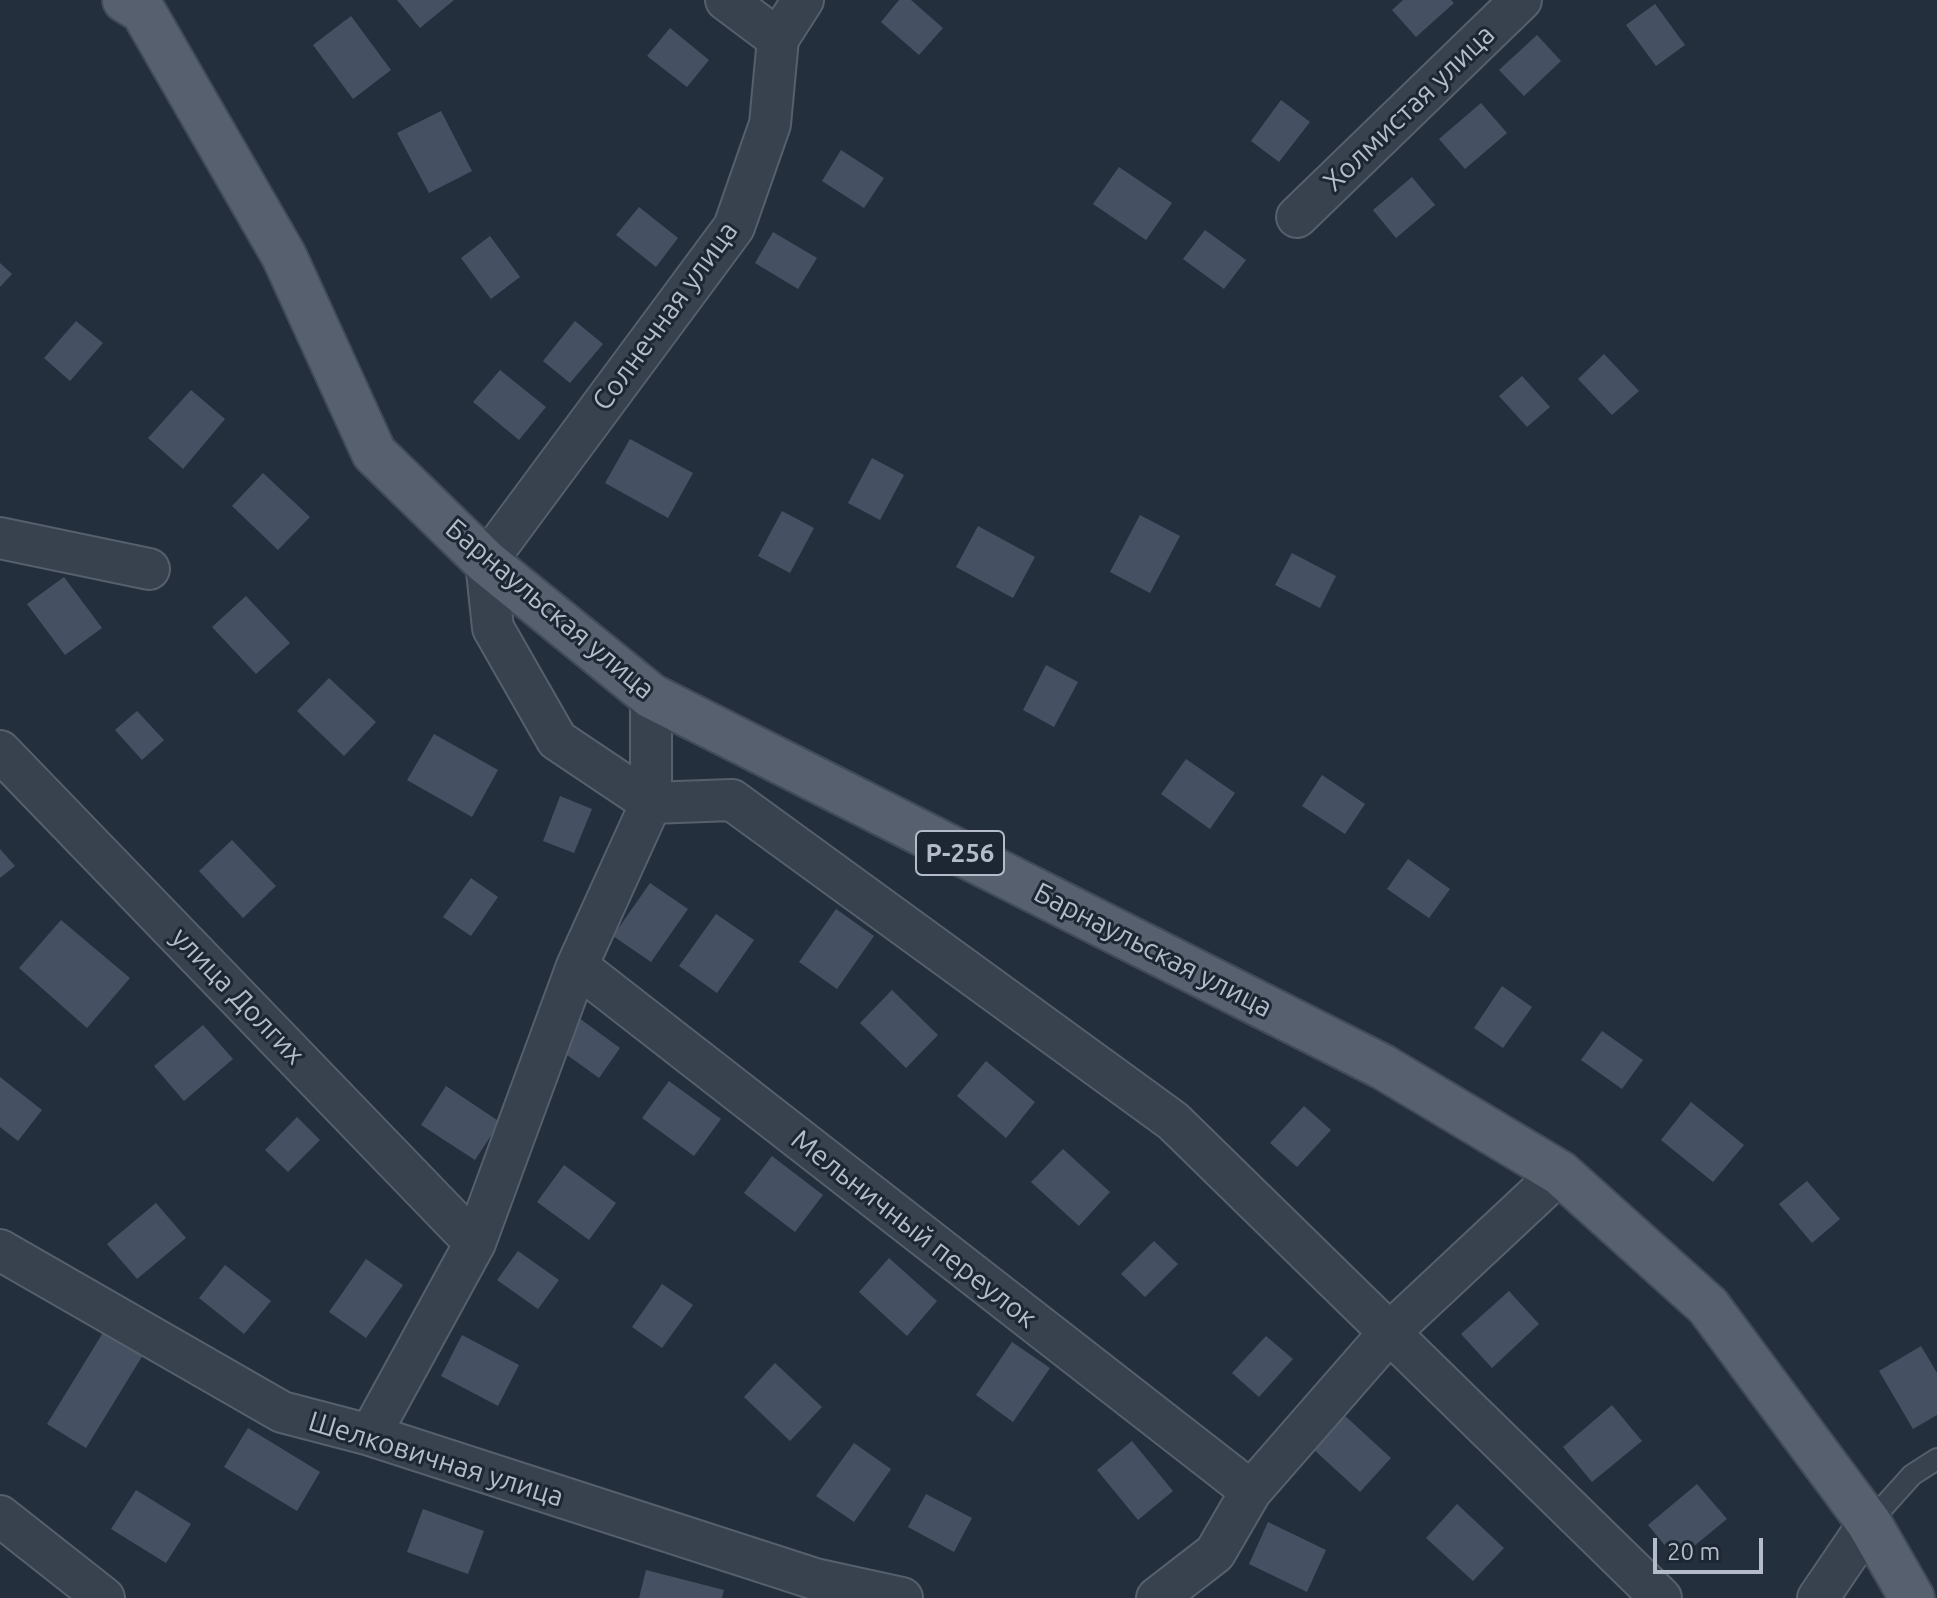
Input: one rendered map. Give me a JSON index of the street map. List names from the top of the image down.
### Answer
{
  "streets": {
    "main road": ["Барнаульская улица", "Р-256"],
    "street": [
      "Холмистая улица",
      "Солнечная улица",
      "улица Долгих",
      "Мельничный переулок",
      "Шелковичная улица"
    ]
  },
  "crossings": [
    ["Солнечная улица", "Барнаульская улица"]
  ],
  "scale_bar": "20 m"
}
